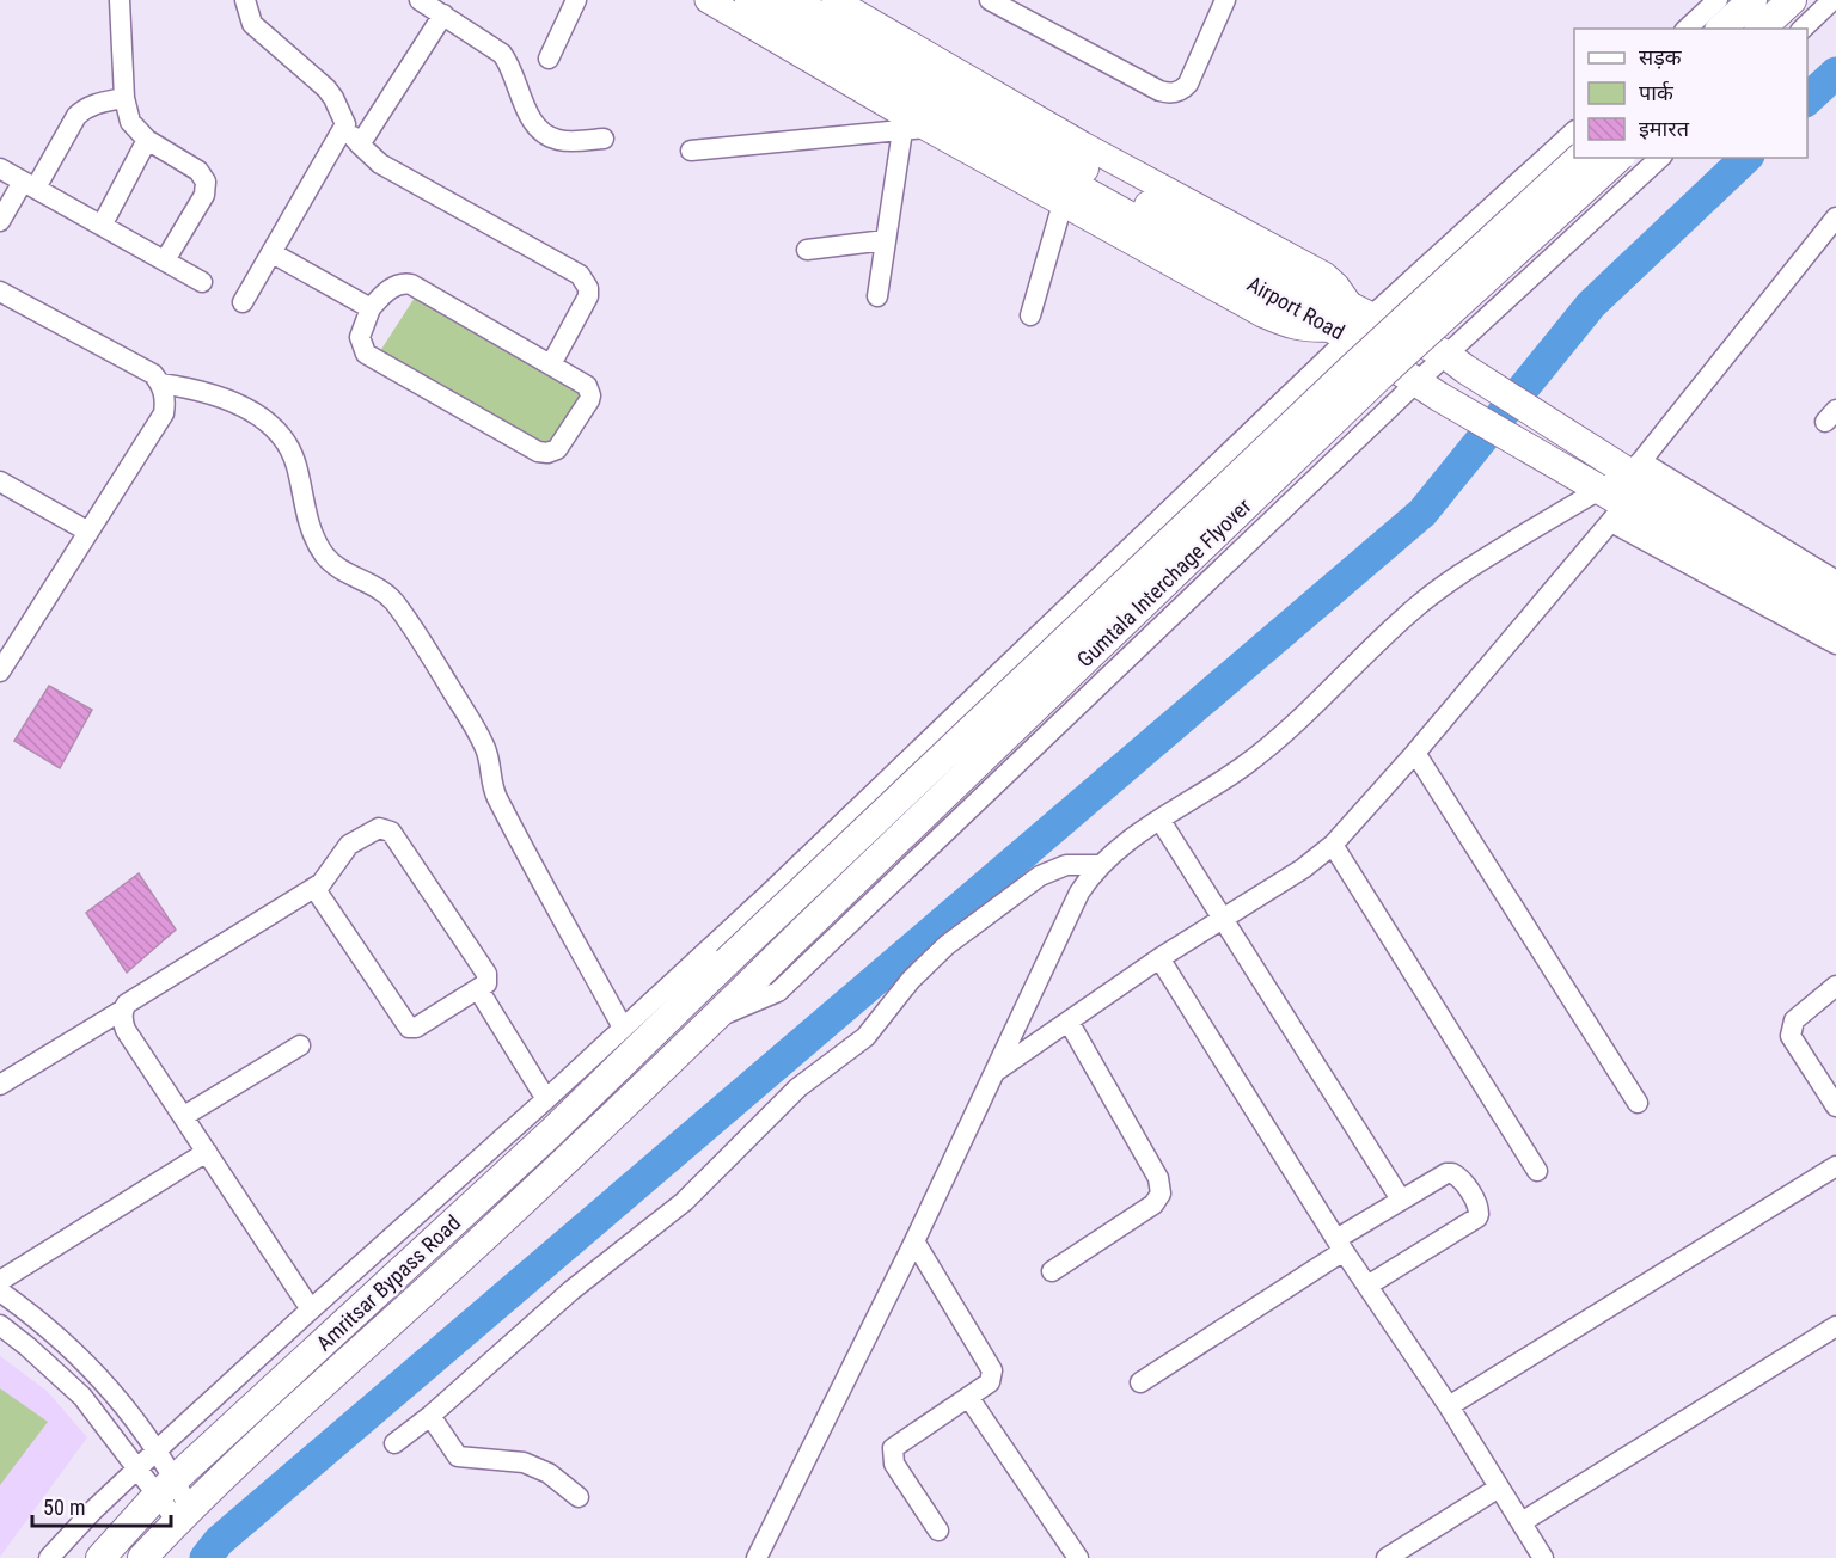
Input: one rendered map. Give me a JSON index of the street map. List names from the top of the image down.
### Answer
{
  "streets": {
    "highway": ["Airport Road", "Gumtala Interchage Flyover", "Amritsar Bypass Road"]
  },
  "crossings": [
    ["Gumtala Interchage Flyover", "Amritsar Bypass Road"]
  ],
  "legend": ["सड़क", "पार्क", "इमारत"],
  "scale_bar": "50 m"
}
